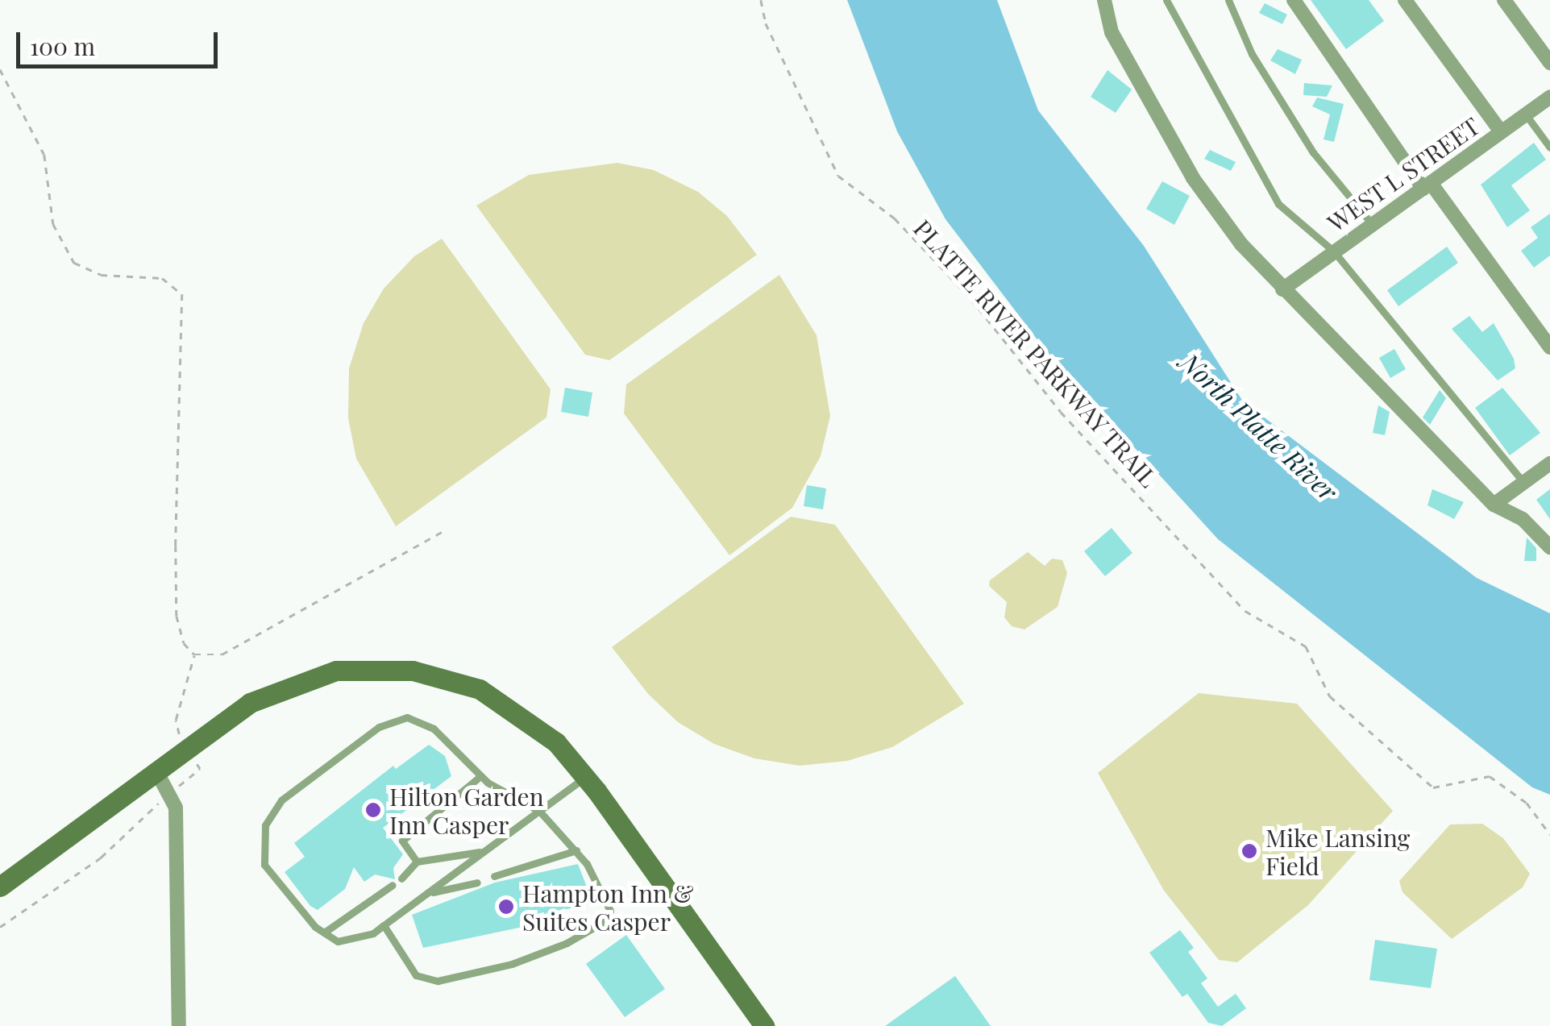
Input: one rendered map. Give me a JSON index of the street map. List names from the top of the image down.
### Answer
{
  "streets": {
    "street": ["WEST L STREET"],
    "path": ["PLATTE RIVER PARKWAY TRAIL"]
  },
  "water": ["North Platte River"],
  "places": ["Hilton Garden Inn Casper", "Mike Lansing Field", "Hampton Inn & Suites Casper"],
  "scale_bar": "100 m"
}
